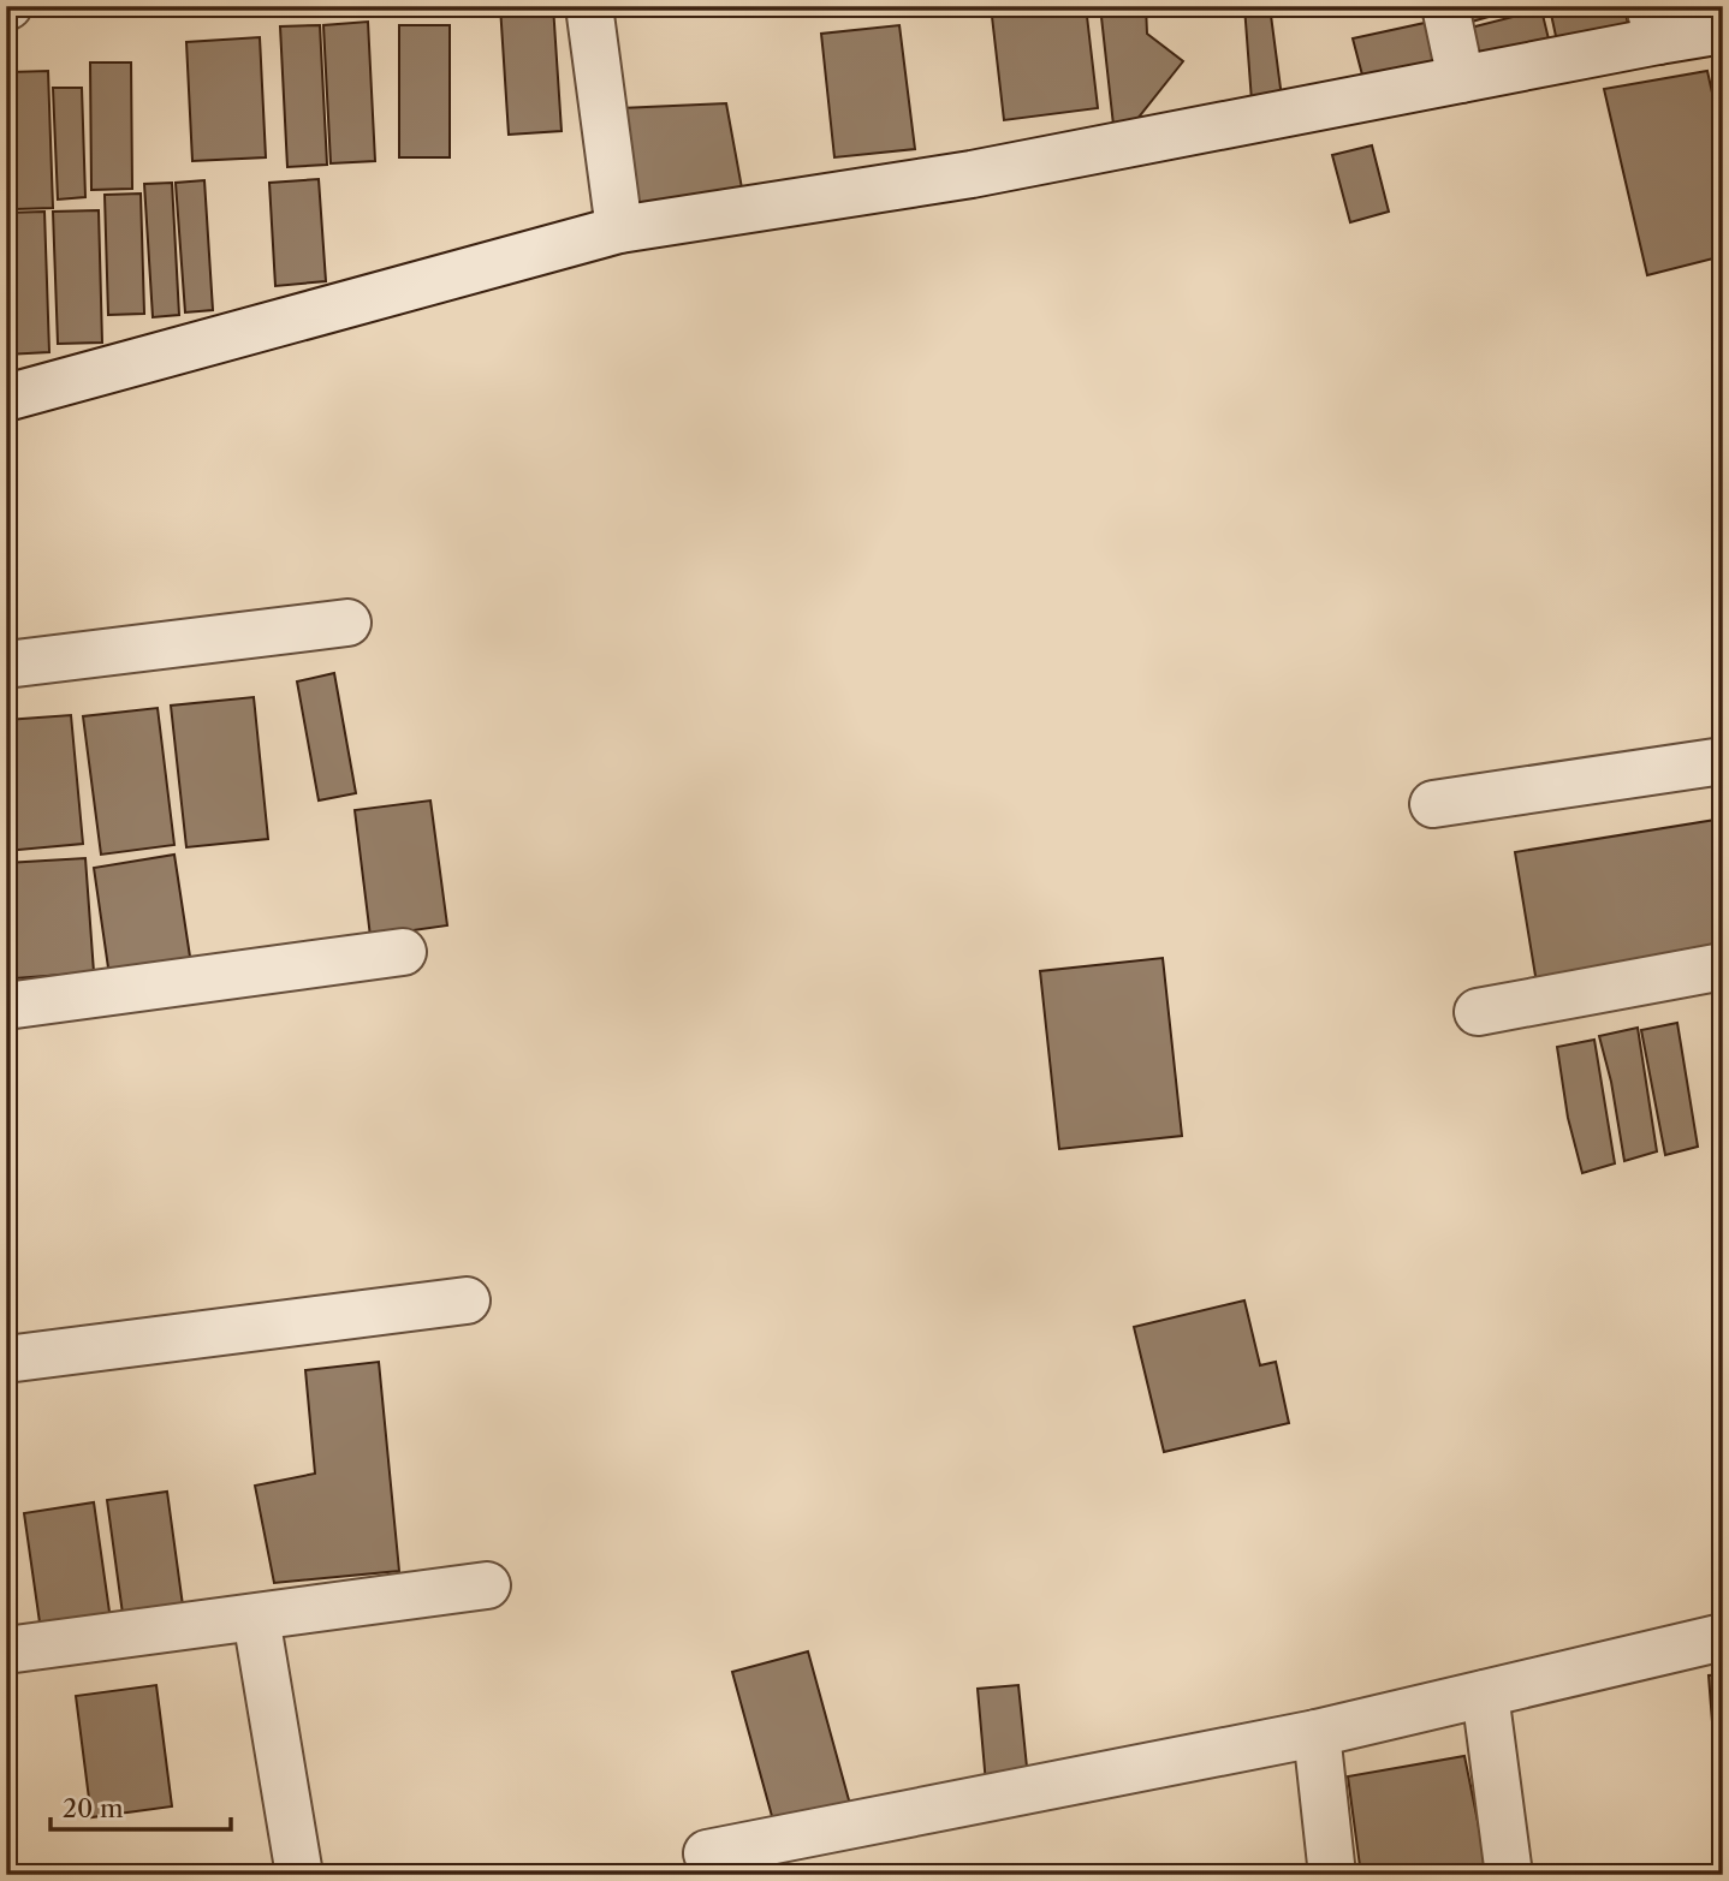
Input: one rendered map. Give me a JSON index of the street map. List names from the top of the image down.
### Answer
{
  "scale_bar": "20 m"
}
